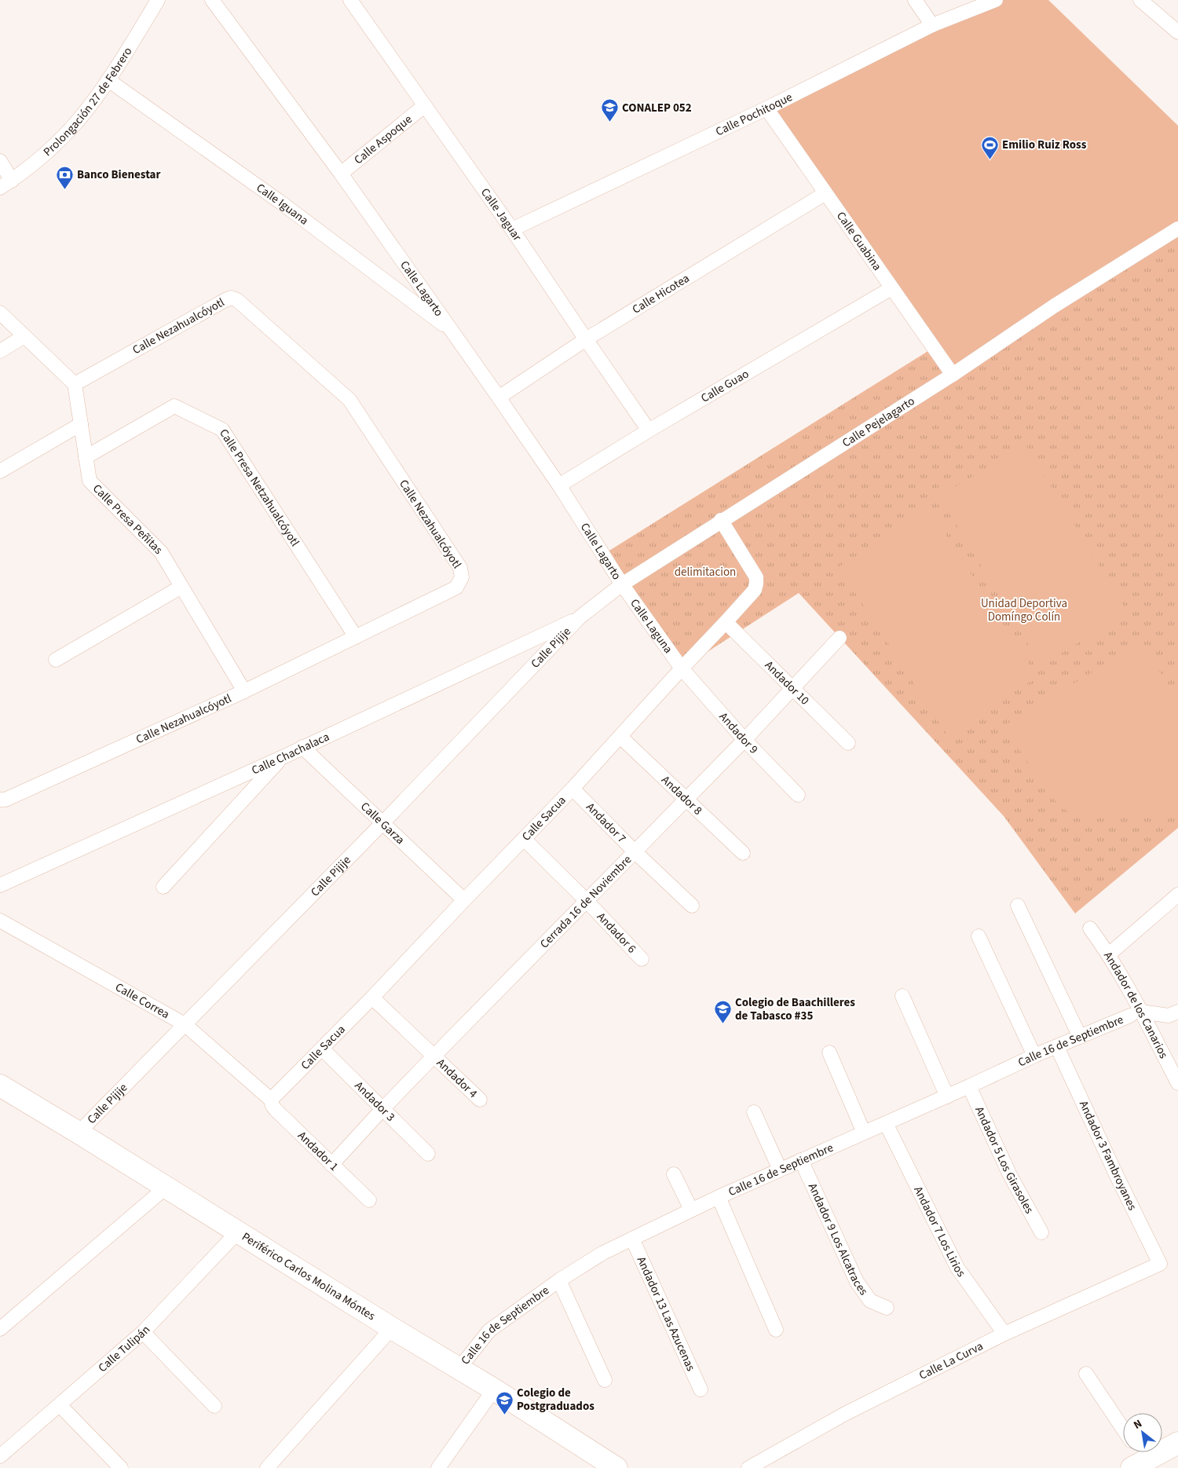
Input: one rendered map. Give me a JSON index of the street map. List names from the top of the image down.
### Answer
{
  "streets": {
    "main road": ["Periférico Carlos Molina Móntes"],
    "street": [
      "Prolongación 27 de Febrero",
      "Calle Pochitoque",
      "Calle Aspoque",
      "Calle Iguana",
      "Calle Jaguar",
      "Calle Guabina",
      "Calle Lagarto",
      "Calle Hicotea",
      "Calle Nezahualcóyotl",
      "Calle Guao",
      "Calle Pejelagarto",
      "Calle Presa Netzahualcóyotl",
      "Calle Presa Peñitas",
      "Calle Laguna",
      "Calle Pijije",
      "Andador 10",
      "Andador 9",
      "Calle Chachalaca",
      "Andador 8",
      "Calle Sacua",
      "Calle Garza",
      "Andador 7",
      "Cerrada 16 de Noviembre",
      "Andador 6",
      "Calle Correa",
      "Andador de los Canarios",
      "Calle 16 de Septiembre",
      "Andador 4",
      "Andador 3",
      "Andador 1",
      "Andador 3 Fambroyanes",
      "Andador 5 Los Girasoles",
      "Andador 7 Los Lirios",
      "Andador 9 Los Alcatraces",
      "Andador 13 Las Azucenas",
      "Calle Tulipán",
      "Calle La Curva"
    ]
  },
  "crossings": [
    ["Prolongación 27 de Febrero", "Calle Iguana"],
    ["Calle Pochitoque", "Calle Jaguar"],
    ["Calle Pochitoque", "Calle Guabina"],
    ["Calle Aspoque", "Calle Jaguar"],
    ["Calle Aspoque", "Calle Lagarto"],
    ["Calle Iguana", "Calle Lagarto"],
    ["Calle Jaguar", "Calle Hicotea"],
    ["Calle Jaguar", "Calle Guao"],
    ["Calle Guabina", "Calle Hicotea"],
    ["Calle Guabina", "Calle Guao"],
    ["Calle Guabina", "Calle Pejelagarto"],
    ["Calle Lagarto", "Calle Hicotea"],
    ["Calle Lagarto", "Calle Guao"],
    ["Calle Lagarto", "Calle Pejelagarto"],
    ["Calle Lagarto", "Calle Laguna"],
    ["Calle Nezahualcóyotl", "Calle Presa Netzahualcóyotl"],
    ["Calle Nezahualcóyotl", "Calle Presa Peñitas"],
    ["Calle Pejelagarto", "Calle Laguna"],
    ["Calle Pejelagarto", "Calle Pijije"],
    ["Calle Pejelagarto", "Calle Chachalaca"],
    ["Calle Pejelagarto", "Calle Sacua"],
    ["Calle Presa Netzahualcóyotl", "Calle Presa Peñitas"],
    ["Calle Laguna", "Andador 9"],
    ["Calle Laguna", "Calle Sacua"],
    ["Calle Pijije", "Calle Chachalaca"],
    ["Calle Pijije", "Calle Garza"],
    ["Calle Pijije", "Calle Correa"],
    ["Calle Pijije", "Periférico Carlos Molina Móntes"],
    ["Andador 10", "Calle Sacua"],
    ["Andador 10", "Cerrada 16 de Noviembre"],
    ["Andador 9", "Calle Sacua"],
    ["Andador 9", "Cerrada 16 de Noviembre"],
    ["Calle Chachalaca", "Calle Garza"],
    ["Andador 8", "Calle Sacua"],
    ["Andador 8", "Cerrada 16 de Noviembre"],
    ["Calle Sacua", "Calle Garza"],
    ["Calle Sacua", "Andador 7"],
    ["Calle Sacua", "Andador 6"],
    ["Calle Sacua", "Calle Correa"],
    ["Calle Sacua", "Andador 4"],
    ["Calle Sacua", "Andador 3"],
    ["Calle Sacua", "Andador 1"],
    ["Andador 7", "Cerrada 16 de Noviembre"],
    ["Cerrada 16 de Noviembre", "Andador 6"],
    ["Cerrada 16 de Noviembre", "Andador 4"],
    ["Cerrada 16 de Noviembre", "Andador 3"],
    ["Cerrada 16 de Noviembre", "Andador 1"],
    ["Calle Correa", "Andador 1"],
    ["Andador de los Canarios", "Calle 16 de Septiembre"],
    ["Calle 16 de Septiembre", "Andador 3 Fambroyanes"],
    ["Calle 16 de Septiembre", "Andador 5 Los Girasoles"],
    ["Calle 16 de Septiembre", "Andador 7 Los Lirios"],
    ["Calle 16 de Septiembre", "Andador 9 Los Alcatraces"],
    ["Calle 16 de Septiembre", "Periférico Carlos Molina Móntes"],
    ["Calle 16 de Septiembre", "Andador 13 Las Azucenas"],
    ["Andador 3 Fambroyanes", "Calle La Curva"],
    ["Andador 7 Los Lirios", "Calle La Curva"],
    ["Periférico Carlos Molina Móntes", "Calle Tulipán"]
  ],
  "parks": ["delimitacion", "Unidad Deportiva Domíngo Colín"],
  "places": {
    "school or university": ["CONALEP 052", "Colegio de Baachilleres de Tabasco #35", "Colegio de Postgraduados"],
    "sports": ["Emilio Ruiz Ross"],
    "bank": ["Banco Bienestar"]
  },
  "north": "top left"
}
